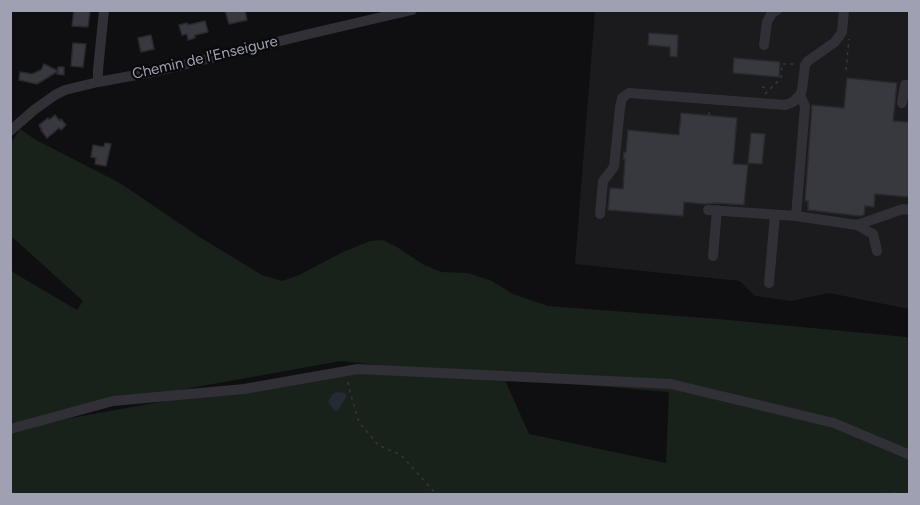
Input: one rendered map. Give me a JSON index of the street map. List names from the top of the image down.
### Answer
{
  "streets": {
    "street": ["Chemin de l'Enseigure"]
  }
}
